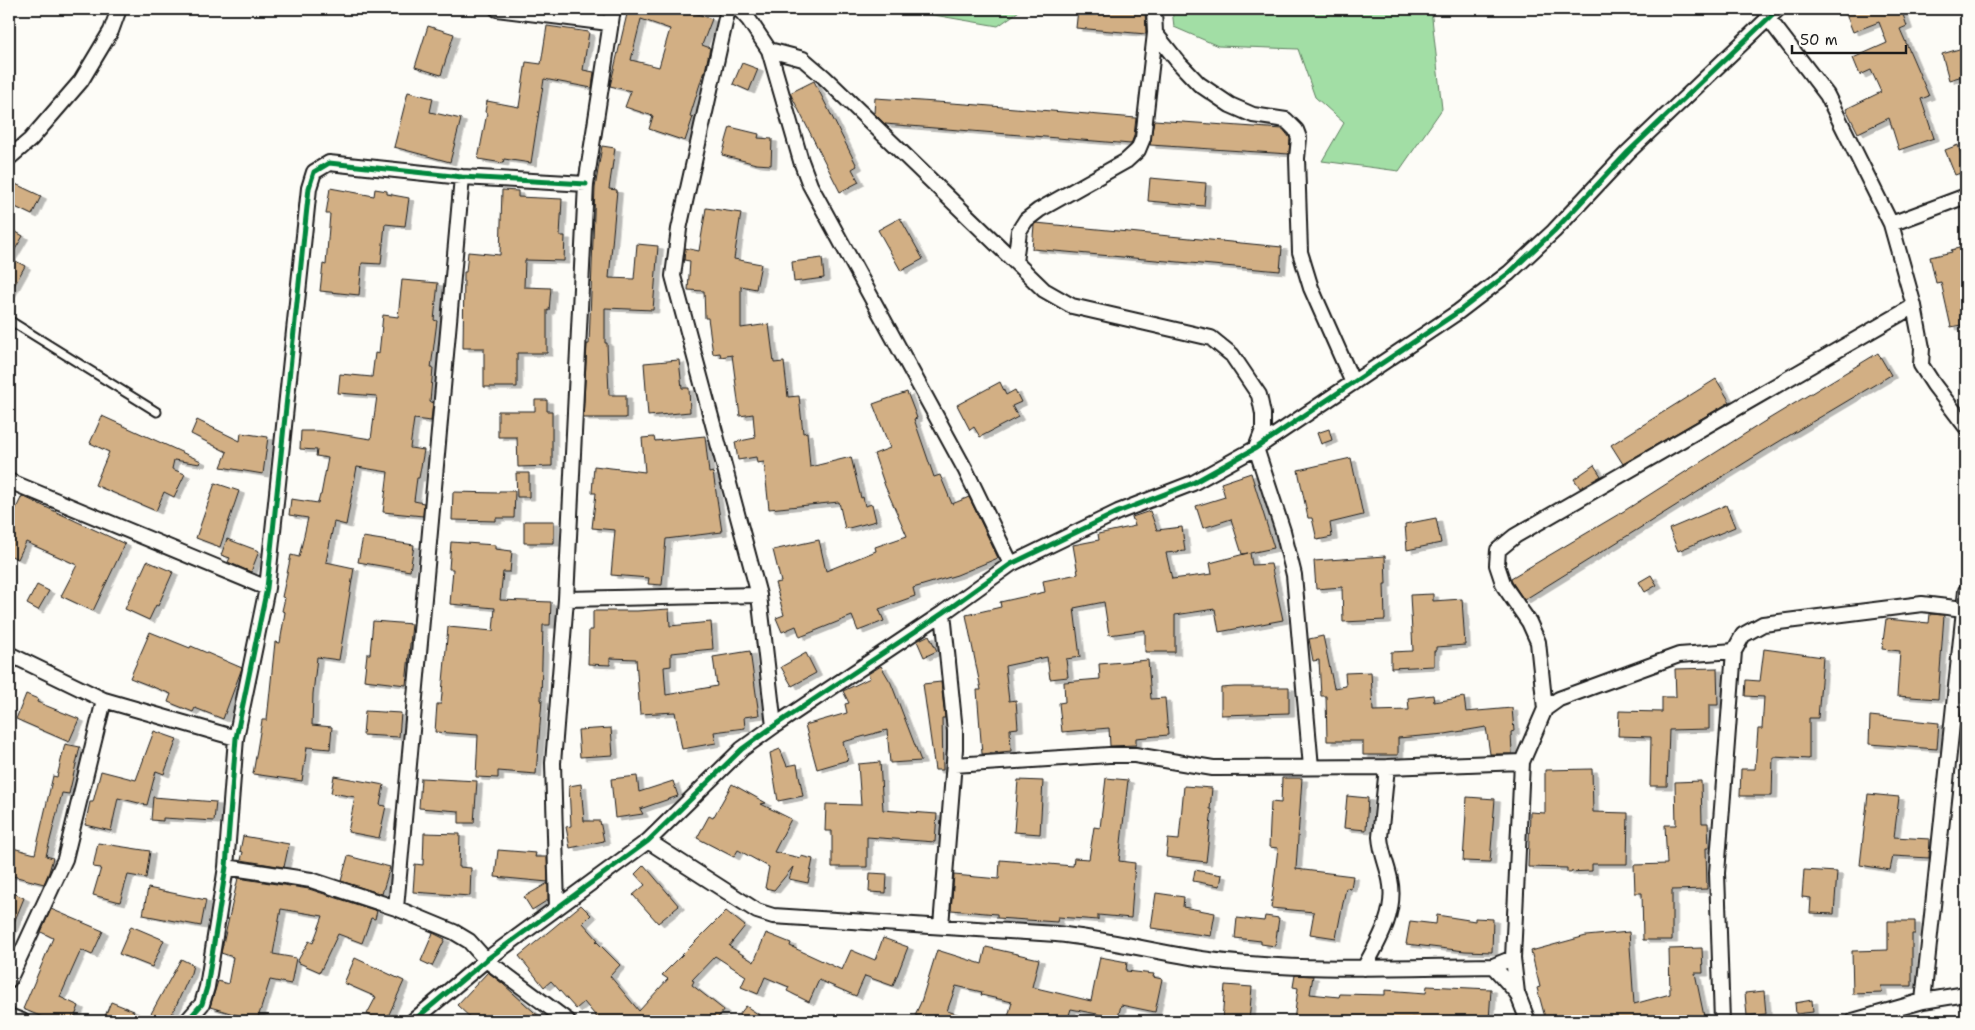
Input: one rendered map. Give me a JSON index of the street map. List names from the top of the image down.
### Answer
{
  "scale_bar": "50 m"
}
